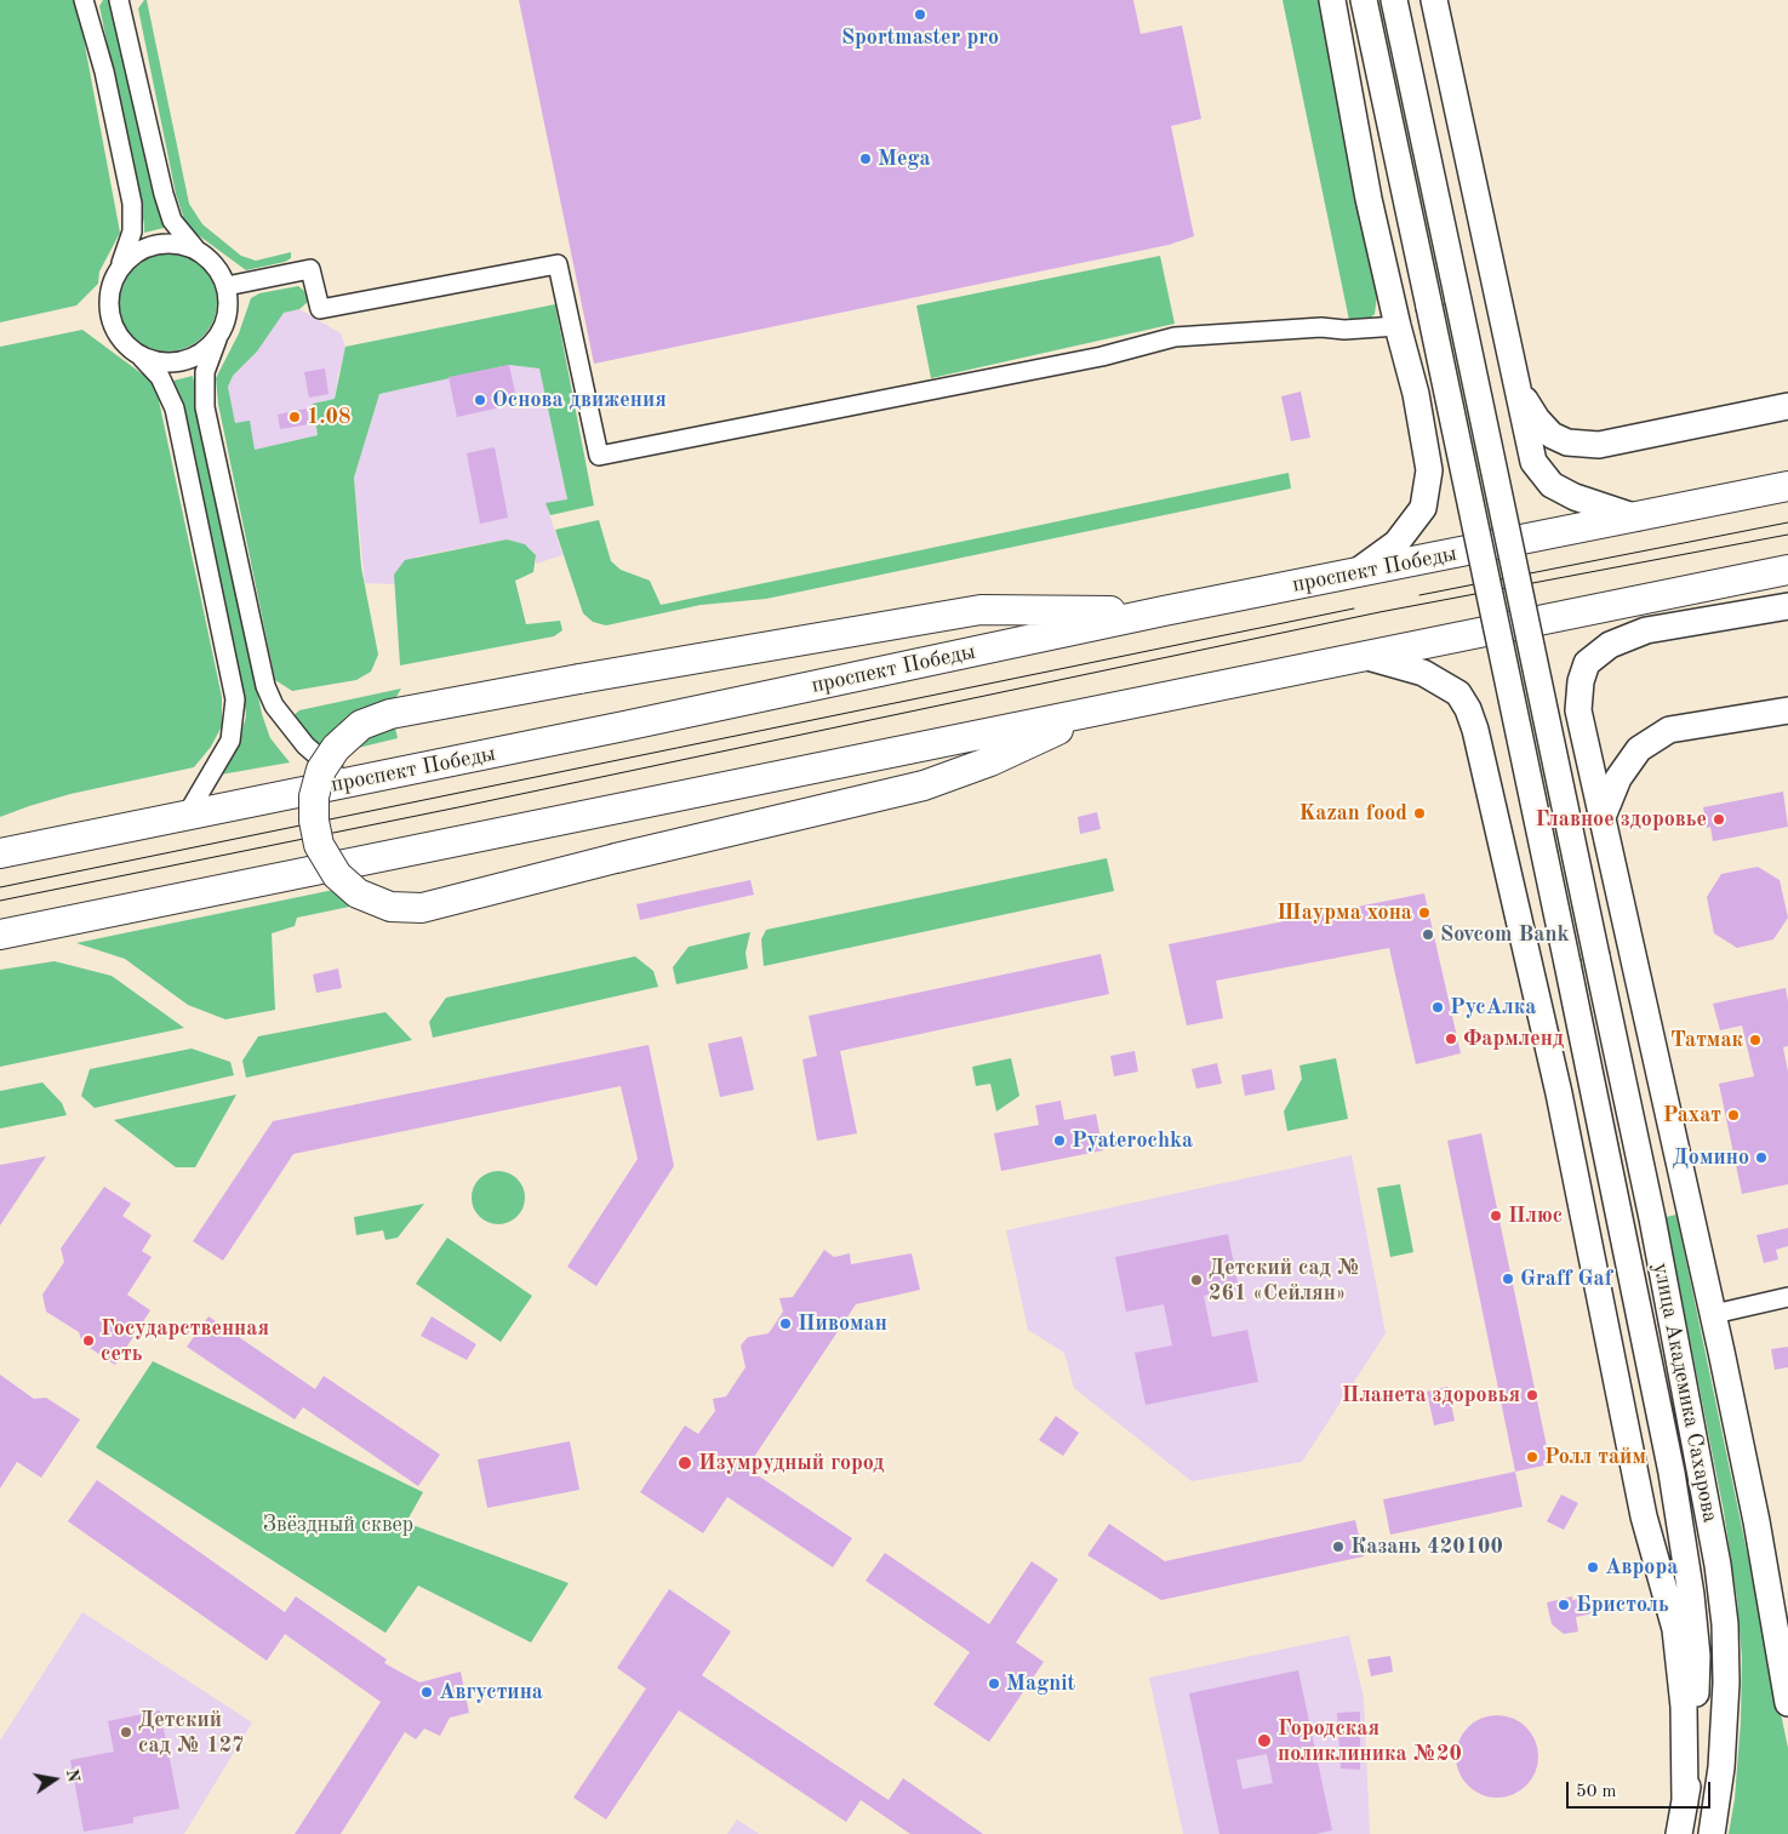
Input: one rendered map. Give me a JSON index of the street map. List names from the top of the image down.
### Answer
{
  "streets": {
    "main road": ["проспект Победы", "улица Академика Сахарова"]
  },
  "parks": ["Звёздный сквер"],
  "places": [
    "Sportmaster pro",
    "Mega",
    "Основа движения",
    "1.08",
    "Kazan food",
    "Главное здоровье",
    "Шаурма хона",
    "Sovcom Bank",
    "РусАлка",
    "Фармленд",
    "Татмак",
    "Рахат",
    "Pyaterochka",
    "Домино",
    "Плюс",
    "Graff Gaf",
    "Детский сад № 261 «Сейлян»",
    "Пивоман",
    "Государственная сеть",
    "Планета здоровья",
    "Ролл тайм",
    "Изумрудный город",
    "Казань 420100",
    "Аврора",
    "Бристоль",
    "Magnit",
    "Августина",
    "Детский сад № 127",
    "Городская поликлиника №20"
  ],
  "scale_bar": "50 m",
  "north": "right"
}
